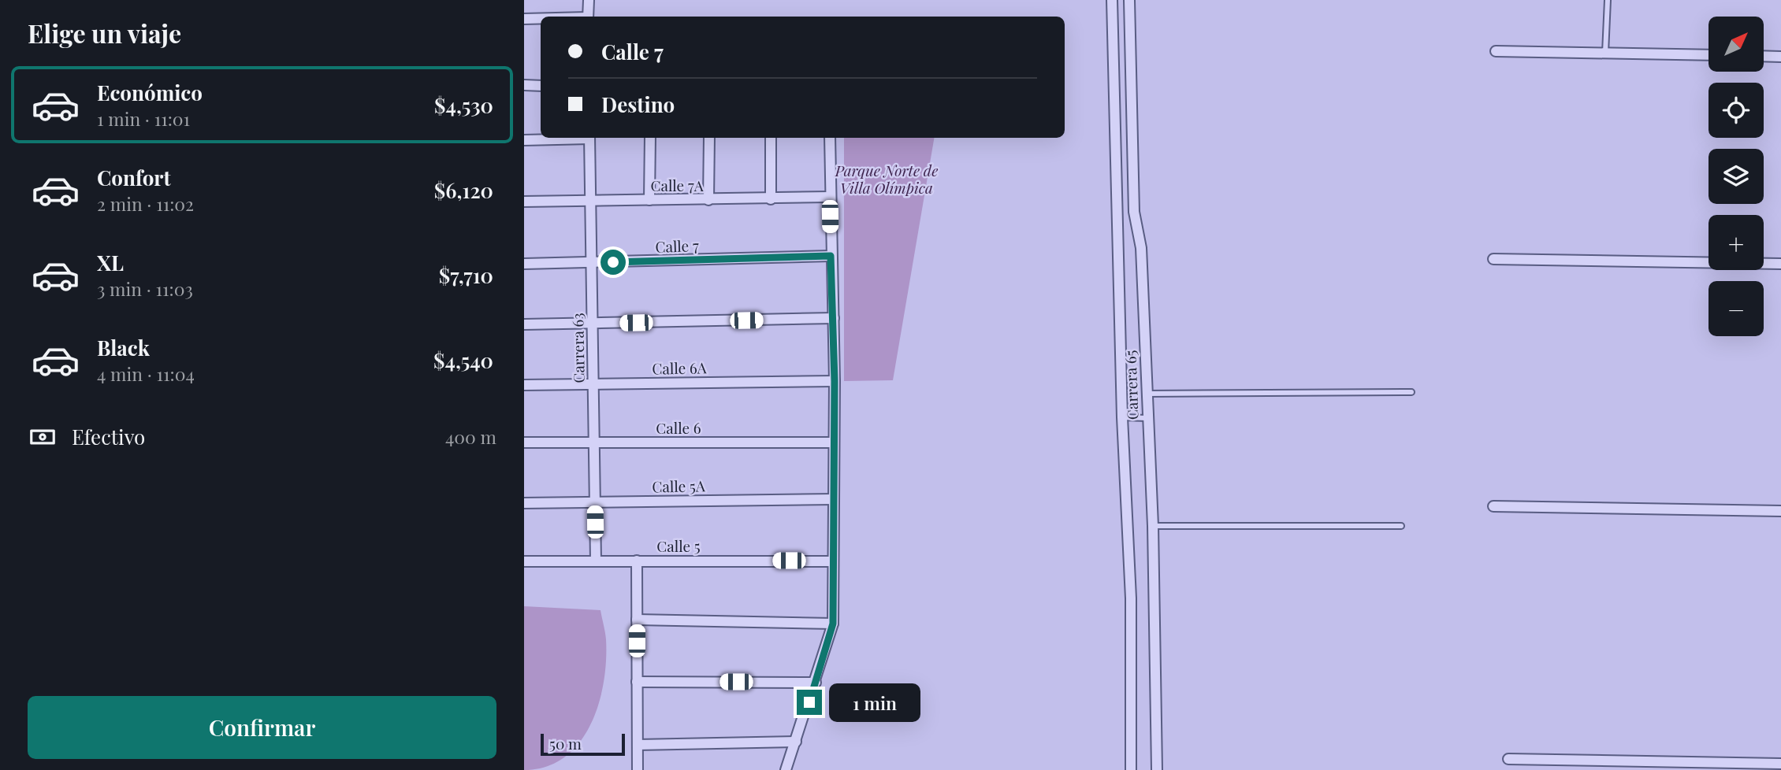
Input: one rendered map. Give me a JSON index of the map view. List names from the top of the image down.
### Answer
{
  "streets": {
    "street": [
      "Calle 7A",
      "Calle 7",
      "Carrera 63",
      "Calle 6A",
      "Carrera 65",
      "Calle 6",
      "Calle 5A",
      "Calle 5"
    ]
  },
  "crossings": [
    ["Calle 7A", "Carrera 63"],
    ["Calle 7", "Carrera 63"],
    ["Carrera 63", "Calle 6A"],
    ["Carrera 63", "Calle 6"],
    ["Carrera 63", "Calle 5A"],
    ["Carrera 63", "Calle 5"]
  ],
  "parks": ["Parque Norte de Villa Olímpica"],
  "scale_bar": "50 m",
  "north": "top right",
  "page": {
    "heading": "Elige un viaje",
    "map_buttons": ["+", "−"],
    "banner": ["Calle 7", "Destino"],
    "list": [
      {
        "name": "Económico",
        "note": "1 min · 11:01",
        "value": "$4,530"
      },
      {
        "name": "Confort",
        "note": "2 min · 11:02",
        "value": "$6,120"
      },
      {
        "name": "XL",
        "note": "3 min · 11:03",
        "value": "$7,710"
      },
      {
        "name": "Black",
        "note": "4 min · 11:04",
        "value": "$4,540"
      }
    ],
    "pay": ["Efectivo", "400 m"],
    "bubble": "1 min",
    "buttons": "Confirmar",
    "scale": "50 m"
  }
}
